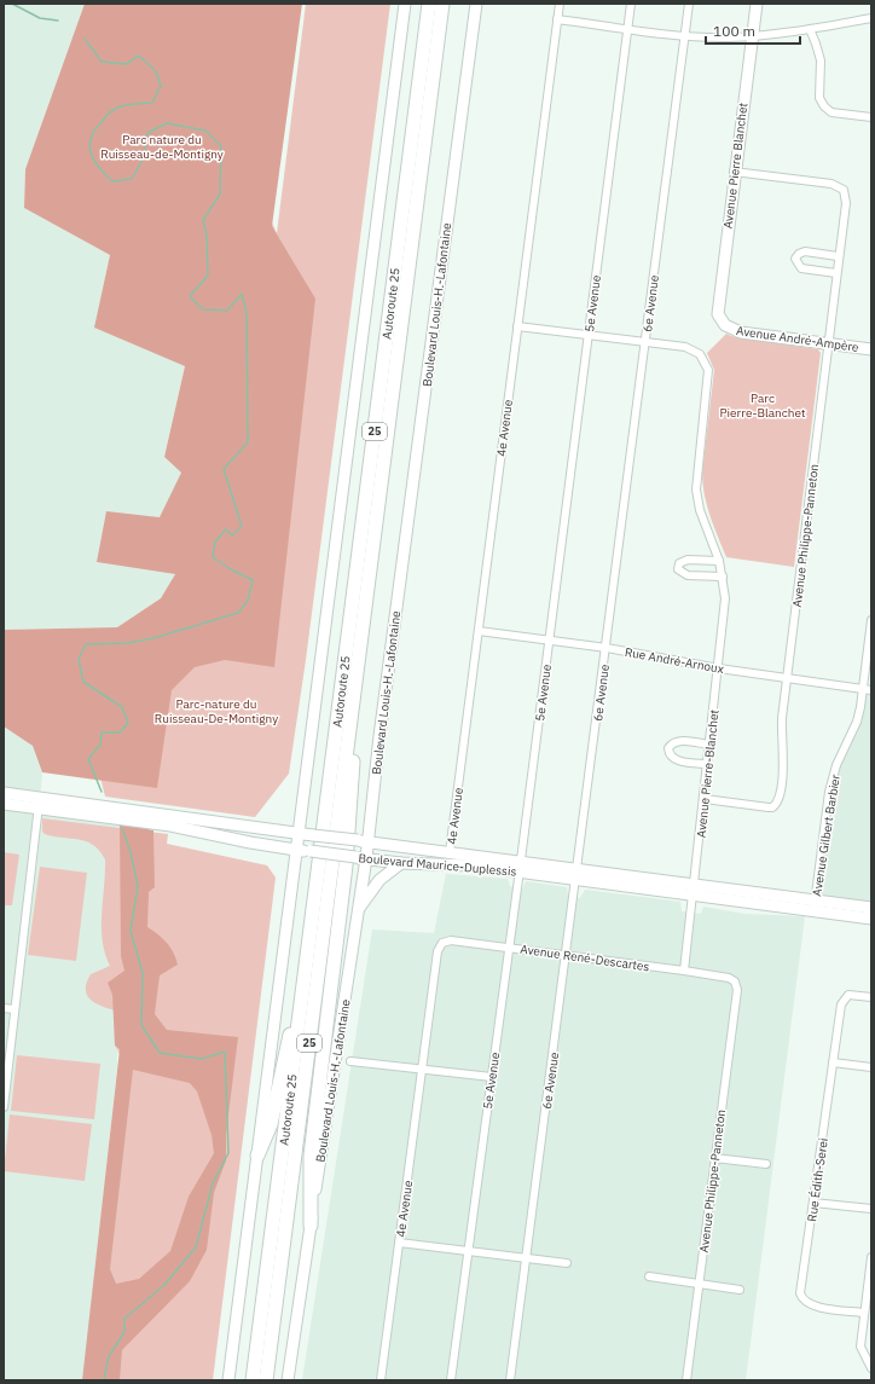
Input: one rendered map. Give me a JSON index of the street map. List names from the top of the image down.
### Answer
{
  "streets": {
    "highway": ["Autoroute 25", "25"],
    "main road": [
      "Avenue Pierre Blanchet",
      "Boulevard Louis-H.-Lafontaine",
      "Avenue André-Ampère",
      "Boulevard Maurice-Duplessis"
    ],
    "street": [
      "5e Avenue",
      "6e Avenue",
      "4e Avenue",
      "Avenue Philippe-Panneton",
      "Rue André-Arnoux",
      "Avenue Pierre-Blanchet",
      "Avenue Gilbert Barbier",
      "Avenue René-Descartes",
      "Rue Édith-Serei"
    ]
  },
  "crossings": [
    ["Avenue Pierre Blanchet", "Avenue André-Ampère"],
    ["Avenue Pierre Blanchet", "Avenue Philippe-Panneton"],
    ["5e Avenue", "Rue André-Arnoux"],
    ["5e Avenue", "Boulevard Maurice-Duplessis"],
    ["5e Avenue", "Avenue René-Descartes"],
    ["6e Avenue", "Rue André-Arnoux"],
    ["6e Avenue", "Avenue Pierre-Blanchet"],
    ["6e Avenue", "Boulevard Maurice-Duplessis"],
    ["6e Avenue", "Avenue René-Descartes"],
    ["Boulevard Louis-H.-Lafontaine", "Boulevard Maurice-Duplessis"],
    ["Avenue André-Ampère", "Avenue Philippe-Panneton"],
    ["4e Avenue", "Rue André-Arnoux"],
    ["4e Avenue", "Boulevard Maurice-Duplessis"],
    ["4e Avenue", "Avenue René-Descartes"],
    ["Avenue Philippe-Panneton", "Rue André-Arnoux"],
    ["Avenue Philippe-Panneton", "Avenue Pierre-Blanchet"],
    ["Avenue Philippe-Panneton", "Avenue René-Descartes"],
    ["Rue André-Arnoux", "Avenue Pierre-Blanchet"],
    ["Rue André-Arnoux", "Avenue Gilbert Barbier"],
    ["Avenue Pierre-Blanchet", "Boulevard Maurice-Duplessis"],
    ["Avenue Pierre-Blanchet", "Avenue René-Descartes"],
    ["Avenue Gilbert Barbier", "Boulevard Maurice-Duplessis"]
  ],
  "parks": ["Parc nature du Ruisseau-de-Montigny", "Parc Pierre-Blanchet", "Parc-nature du Ruisseau-De-Montigny"],
  "scale_bar": "100 m"
}
